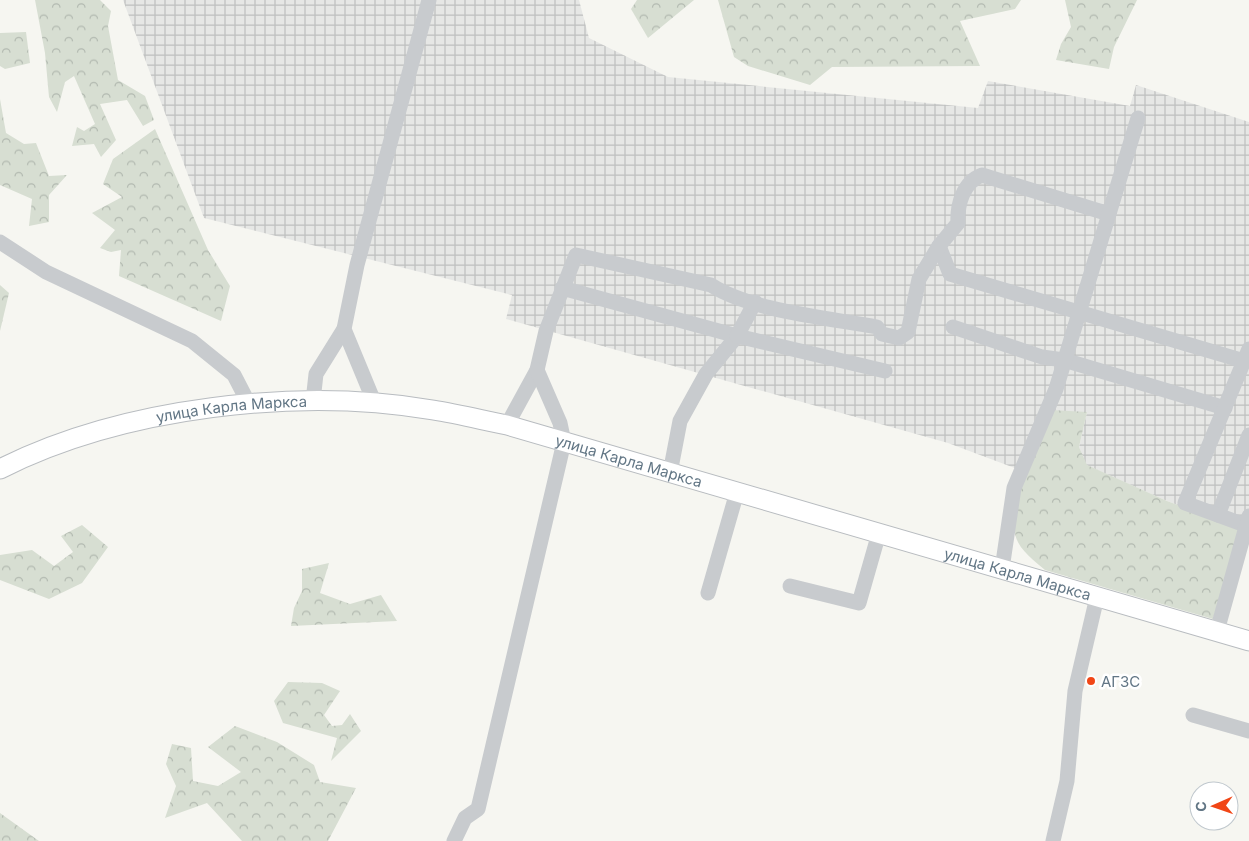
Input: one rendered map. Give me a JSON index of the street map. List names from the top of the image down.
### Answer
{
  "streets": {
    "main road": ["улица Карла Маркса"]
  },
  "places": ["АГЗС"],
  "north": "left"
}
